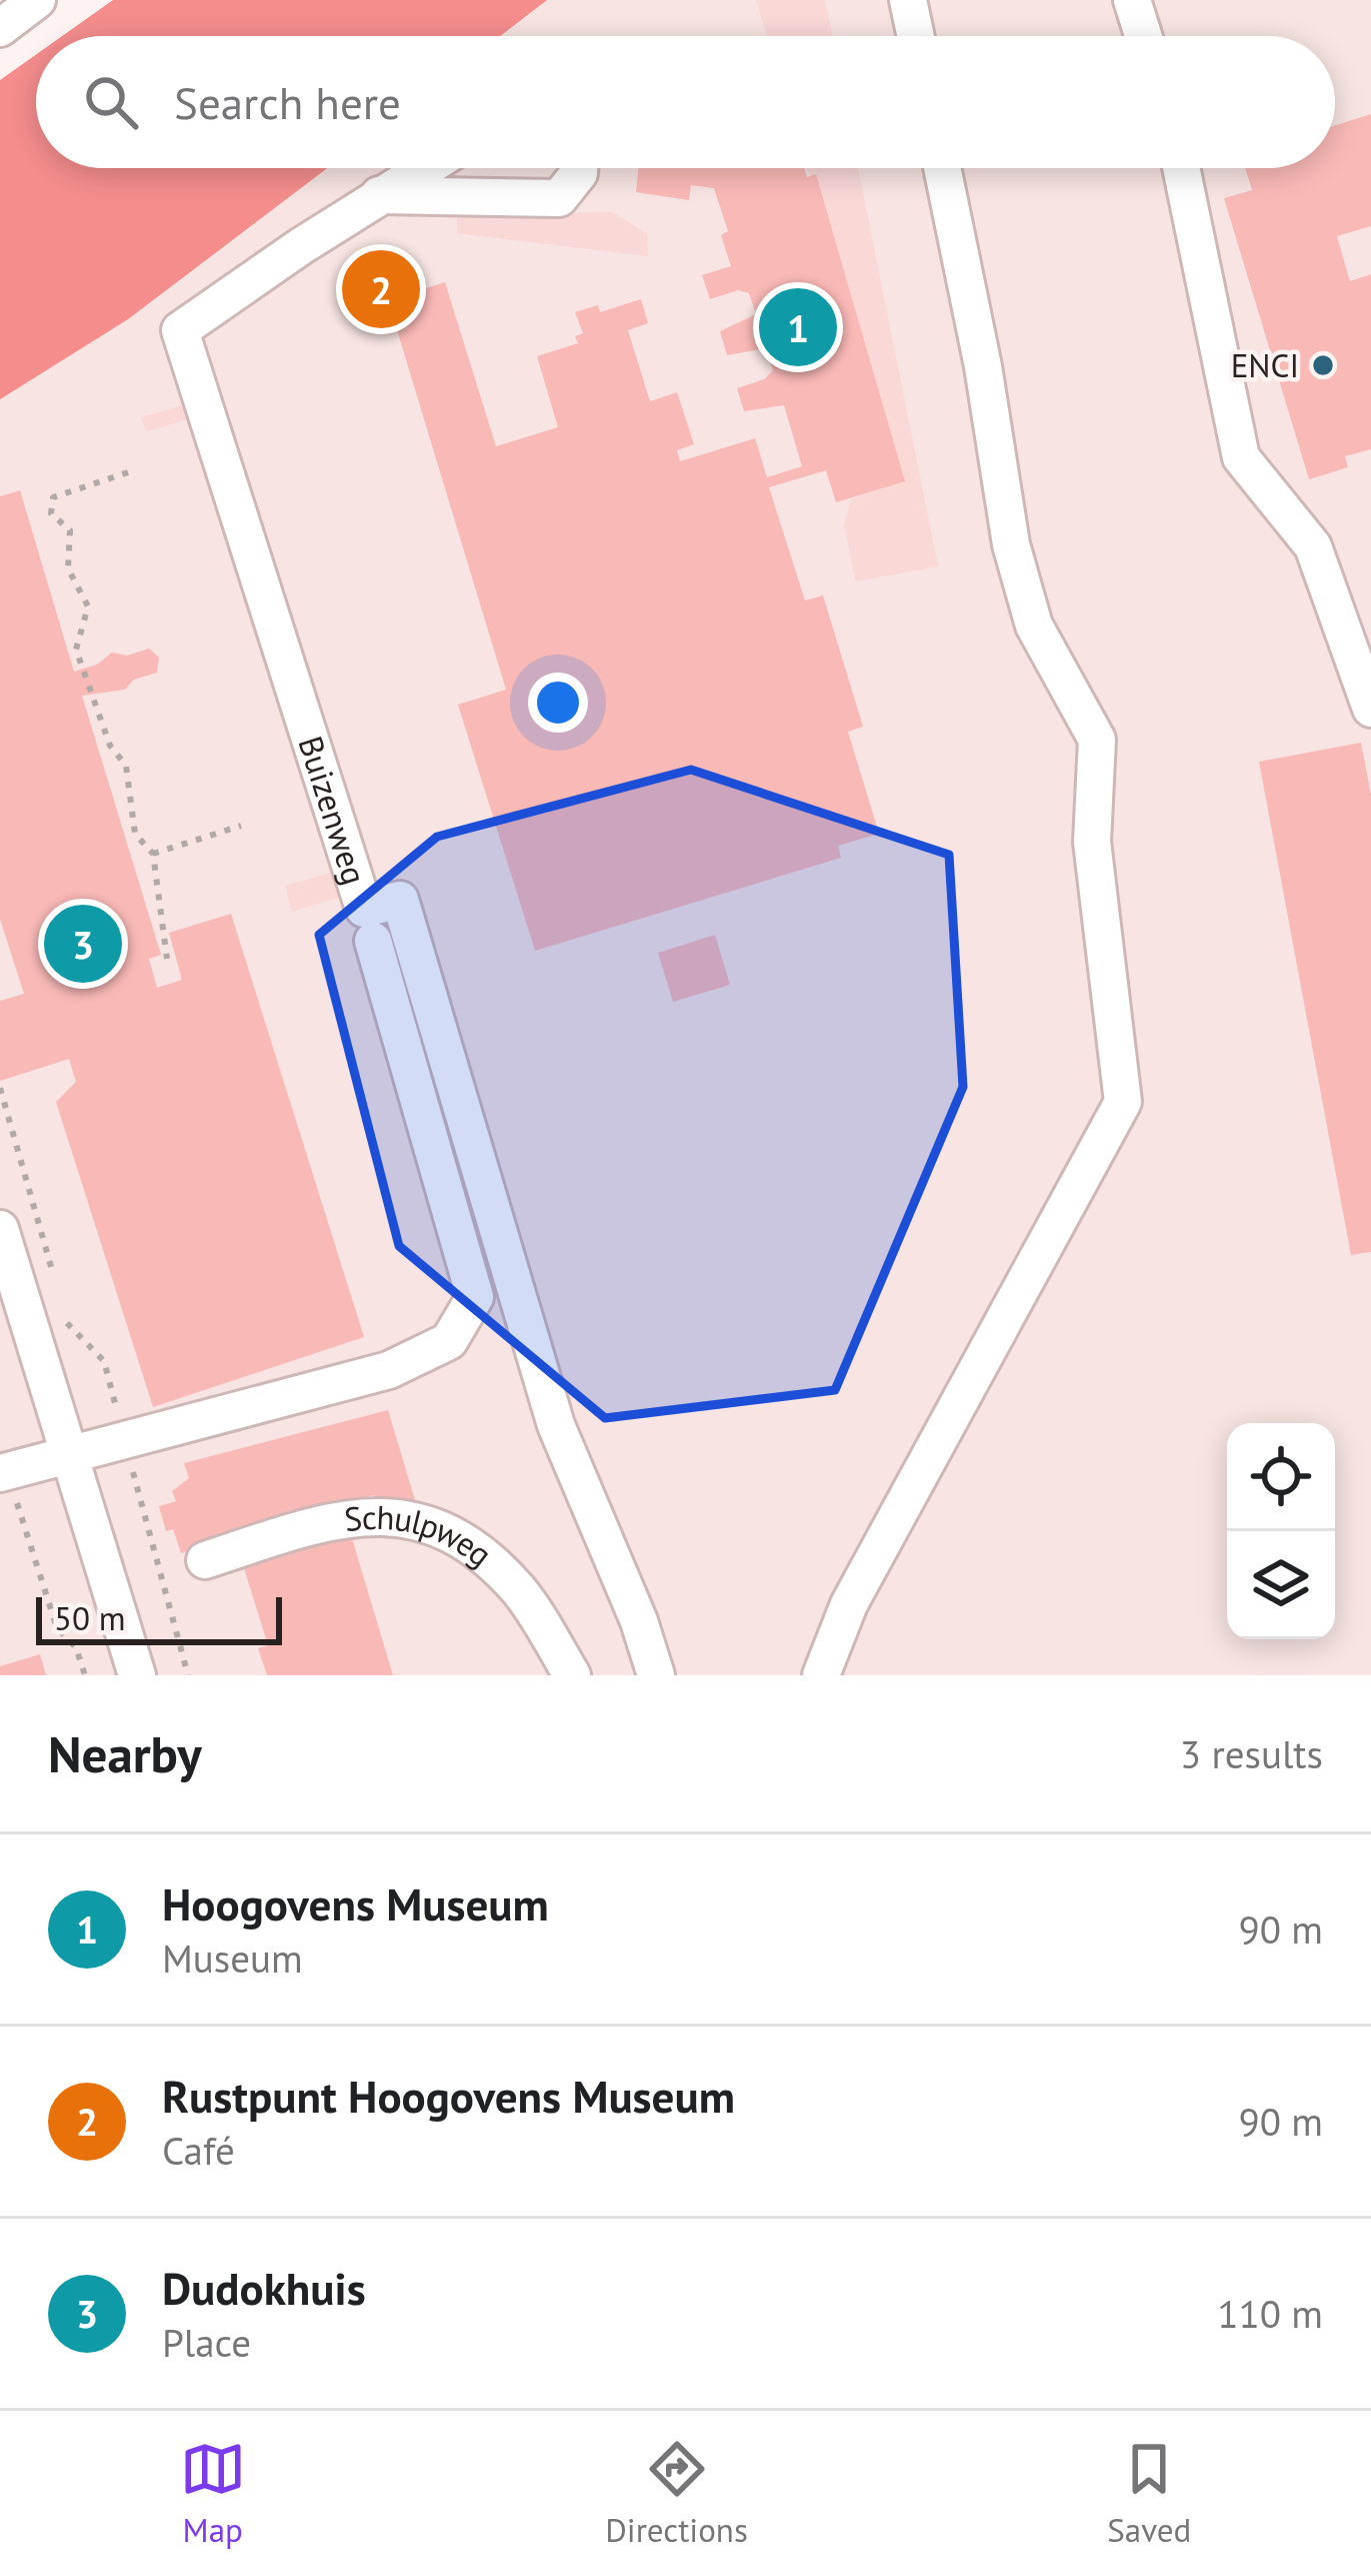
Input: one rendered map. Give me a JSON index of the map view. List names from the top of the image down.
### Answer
{
  "streets": {
    "street": ["Buizenweg", "Schulpweg"]
  },
  "places": ["ENCI"],
  "scale_bar": "50 m",
  "page": {
    "search": "Search here",
    "pins": ["2", "1", "3"],
    "scale": "50 m",
    "heading": ["Nearby", "3 results"],
    "list": [
      {
        "mark": "1",
        "name": "Hoogovens Museum",
        "note": "Museum",
        "value": "90 m"
      },
      {
        "mark": "2",
        "name": "Rustpunt Hoogovens Museum",
        "note": "Café",
        "value": "90 m"
      },
      {
        "mark": "3",
        "name": "Dudokhuis",
        "note": "Place",
        "value": "110 m"
      }
    ],
    "nav": ["Map", "Directions", "Saved"]
  }
}
